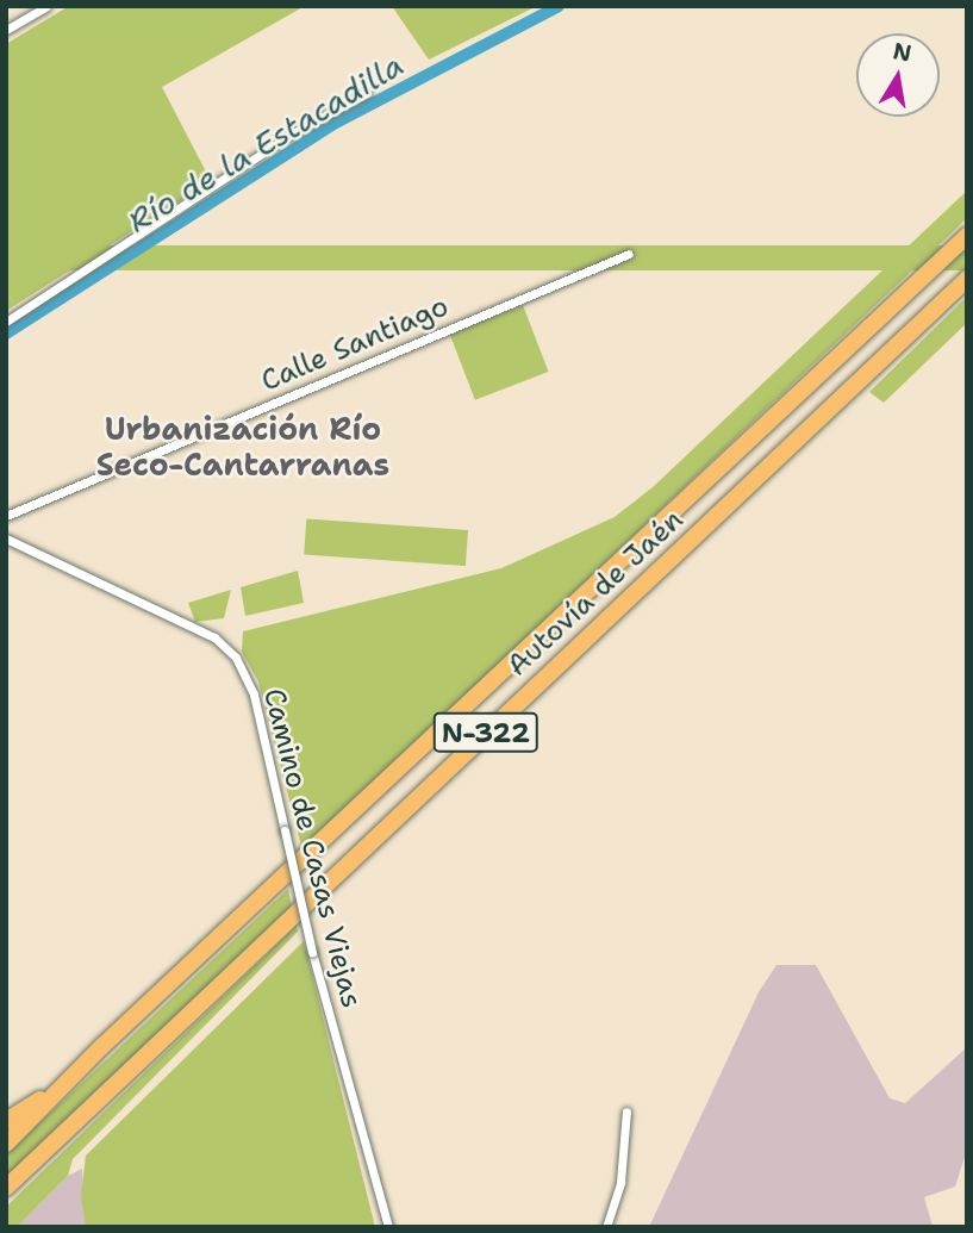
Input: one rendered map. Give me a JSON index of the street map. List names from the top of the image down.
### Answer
{
  "streets": {
    "highway": ["Autovía de Jaén", "N-322"],
    "street": ["Calle Santiago", "Camino de Casas Viejas"]
  },
  "districts": ["Urbanización Río Seco-Cantarranas"],
  "water": ["Río de la Estacadilla"],
  "north": "top"
}
